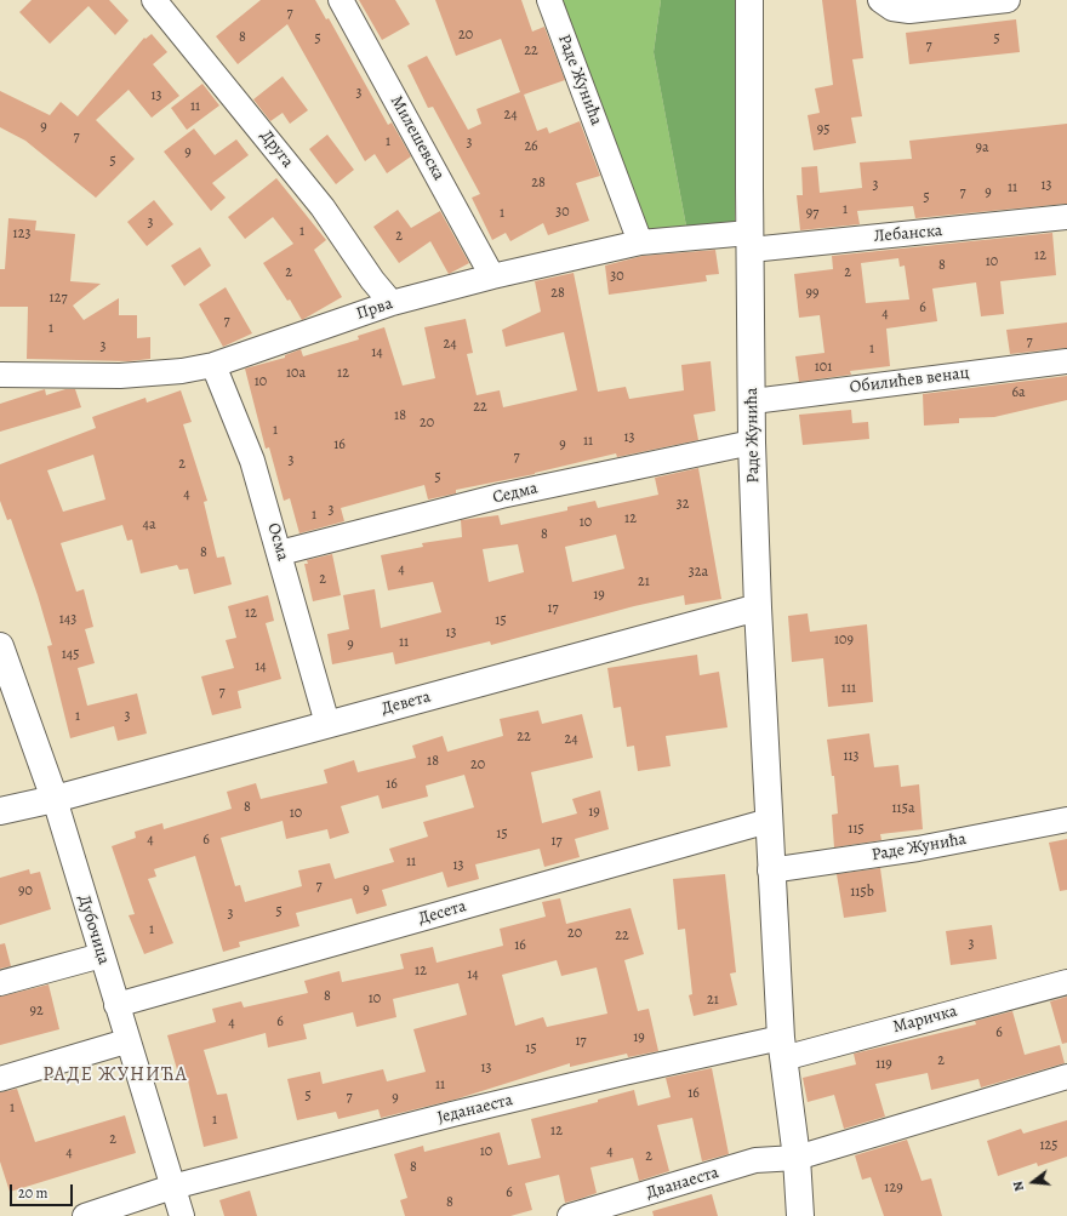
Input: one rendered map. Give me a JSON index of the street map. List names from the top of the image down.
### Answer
{
  "streets": {
    "main road": ["Раде Жунића", "Девета", "Дубочица"],
    "street": [
      "Милешевска",
      "Друга",
      "Лебанска",
      "Прва",
      "Обилићев венац",
      "Седма",
      "Осма",
      "Десета",
      "Маричка",
      "Једанаеста",
      "Дванаеста"
    ]
  },
  "crossings": [
    ["Раде Жунића", "Лебанска"],
    ["Раде Жунића", "Прва"],
    ["Раде Жунића", "Обилићев венац"],
    ["Раде Жунића", "Седма"],
    ["Раде Жунића", "Девета"],
    ["Раде Жунића", "Десета"],
    ["Раде Жунића", "Маричка"],
    ["Раде Жунића", "Једанаеста"],
    ["Раде Жунића", "Дванаеста"],
    ["Милешевска", "Прва"],
    ["Друга", "Прва"],
    ["Лебанска", "Прва"],
    ["Прва", "Осма"],
    ["Седма", "Осма"],
    ["Осма", "Девета"],
    ["Девета", "Дубочица"],
    ["Десета", "Дубочица"],
    ["Дубочица", "Једанаеста"],
    ["Маричка", "Једанаеста"]
  ],
  "districts": ["РАДЕ ЖУНИЋА"],
  "house_numbers": [
    "7",
    "20",
    "8",
    "5",
    "5",
    "7",
    "22",
    "3",
    "13",
    "11",
    "24",
    "9",
    "95",
    "7",
    "1",
    "3",
    "26",
    "9a",
    "9",
    "5",
    "28",
    "3",
    "13",
    "11",
    "7",
    "9",
    "5",
    "1",
    "30",
    "1",
    "97",
    "3",
    "1",
    "123",
    "2",
    "12",
    "10",
    "8",
    "2",
    "2",
    "30",
    "28",
    "99",
    "127",
    "6",
    "4",
    "7",
    "1",
    "7",
    "24",
    "3",
    "1",
    "14",
    "101",
    "10a",
    "12",
    "10",
    "6a",
    "22",
    "18",
    "20",
    "1",
    "13",
    "11",
    "16",
    "9",
    "7",
    "3",
    "2",
    "5",
    "4",
    "32",
    "3",
    "1",
    "12",
    "10",
    "4a",
    "8",
    "8",
    "4",
    "32a",
    "2",
    "21",
    "19",
    "17",
    "12",
    "143",
    "15",
    "13",
    "109",
    "11",
    "9",
    "145",
    "14",
    "111",
    "7",
    "1",
    "3",
    "22",
    "24",
    "113",
    "18",
    "20",
    "16",
    "8",
    "115a",
    "19",
    "10",
    "115",
    "15",
    "4",
    "6",
    "17",
    "11",
    "13",
    "7",
    "9",
    "90",
    "115b",
    "5",
    "3",
    "1",
    "20",
    "22",
    "3",
    "16",
    "12",
    "14",
    "8",
    "10",
    "21",
    "92",
    "6",
    "4",
    "6",
    "19",
    "17",
    "15",
    "2",
    "119",
    "13",
    "11",
    "16",
    "5",
    "7",
    "9",
    "1",
    "1",
    "12",
    "2",
    "125",
    "10",
    "4",
    "4",
    "2",
    "8",
    "129",
    "6",
    "8"
  ],
  "scale_bar": "20 m",
  "north": "left"
}
